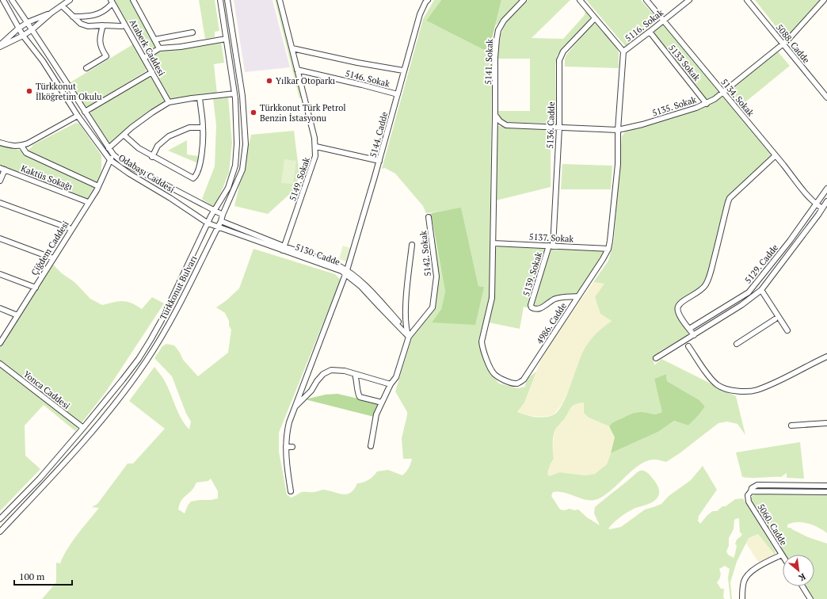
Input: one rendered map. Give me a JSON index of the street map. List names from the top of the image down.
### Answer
{
  "streets": {
    "street": [
      "5116. Sokak",
      "5088. Cadde",
      "Ataberk Caddesi",
      "5141. Sokak",
      "5133 Sokak",
      "5146. Sokak",
      "5134. Sokak",
      "5135. Sokak",
      "5136. Cadde",
      "5144. Cadde",
      "Odabaşı Caddesi",
      "Kaktüs Sokağı",
      "5149. Sokak",
      "5137. Sokak",
      "Çiğdem Caddesi",
      "5142. Sokak",
      "5130. Cadde",
      "5129. Cadde",
      "5139. Sokak",
      "Türkkonut Bulvarı",
      "4986. Cadde",
      "Yonca Caddesi",
      "5060. Cadde"
    ]
  },
  "crossings": [
    ["5116. Sokak", "5133 Sokak"],
    ["5116. Sokak", "5134. Sokak"],
    ["5116. Sokak", "4986. Cadde"],
    ["5088. Cadde", "5135. Sokak"],
    ["5141. Sokak", "5135. Sokak"],
    ["5141. Sokak", "4986. Cadde"],
    ["5133 Sokak", "5135. Sokak"],
    ["5146. Sokak", "5144. Cadde"],
    ["5146. Sokak", "5149. Sokak"],
    ["5134. Sokak", "5135. Sokak"],
    ["5134. Sokak", "5129. Cadde"],
    ["5135. Sokak", "5136. Cadde"],
    ["5135. Sokak", "4986. Cadde"],
    ["5136. Cadde", "5137. Sokak"],
    ["5136. Cadde", "5139. Sokak"],
    ["5144. Cadde", "5130. Cadde"],
    ["Odabaşı Caddesi", "Çiğdem Caddesi"],
    ["Odabaşı Caddesi", "5130. Cadde"],
    ["Odabaşı Caddesi", "Türkkonut Bulvarı"],
    ["Kaktüs Sokağı", "Çiğdem Caddesi"],
    ["5149. Sokak", "5130. Cadde"],
    ["5137. Sokak", "5139. Sokak"],
    ["5137. Sokak", "4986. Cadde"],
    ["5142. Sokak", "5130. Cadde"],
    ["5130. Cadde", "Türkkonut Bulvarı"],
    ["5139. Sokak", "4986. Cadde"],
    ["Türkkonut Bulvarı", "Yonca Caddesi"]
  ],
  "places": ["Yılkar Otoparkı", "Türkkonut İlköğretim Okulu", "Türkkonut Türk Petrol Benzin İstasyonu"],
  "scale_bar": "100 m",
  "north": "bottom right"
}
